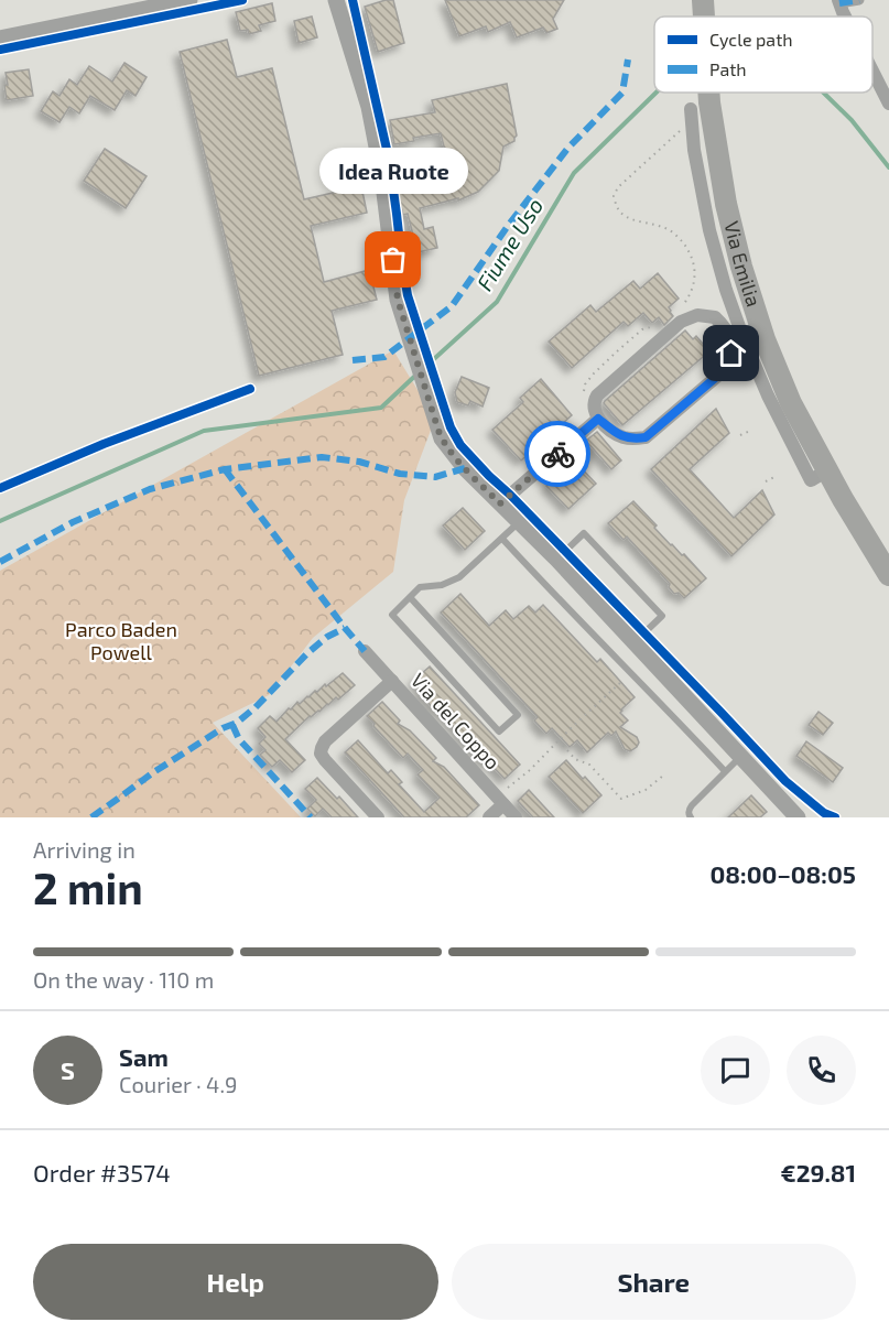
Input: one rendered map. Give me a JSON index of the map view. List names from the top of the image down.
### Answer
{
  "streets": {
    "main road": ["Via Emilia"],
    "street": ["Via del Coppo"]
  },
  "water": ["Fiume Uso"],
  "parks": ["Parco Baden Powell"],
  "places": ["Idea Ruote"],
  "legend": ["Cycle path", "Path"],
  "page": {
    "bubble": "Idea Ruote",
    "heading": ["2 min", "Arriving in", "08:00–08:05"],
    "panel": [
      "Sam",
      "Courier · 4.9",
      "Order #3574",
      "€29.81"
    ],
    "bar": "On the way · 110 m",
    "round": "S",
    "buttons": ["Help", "Share"]
  }
}
